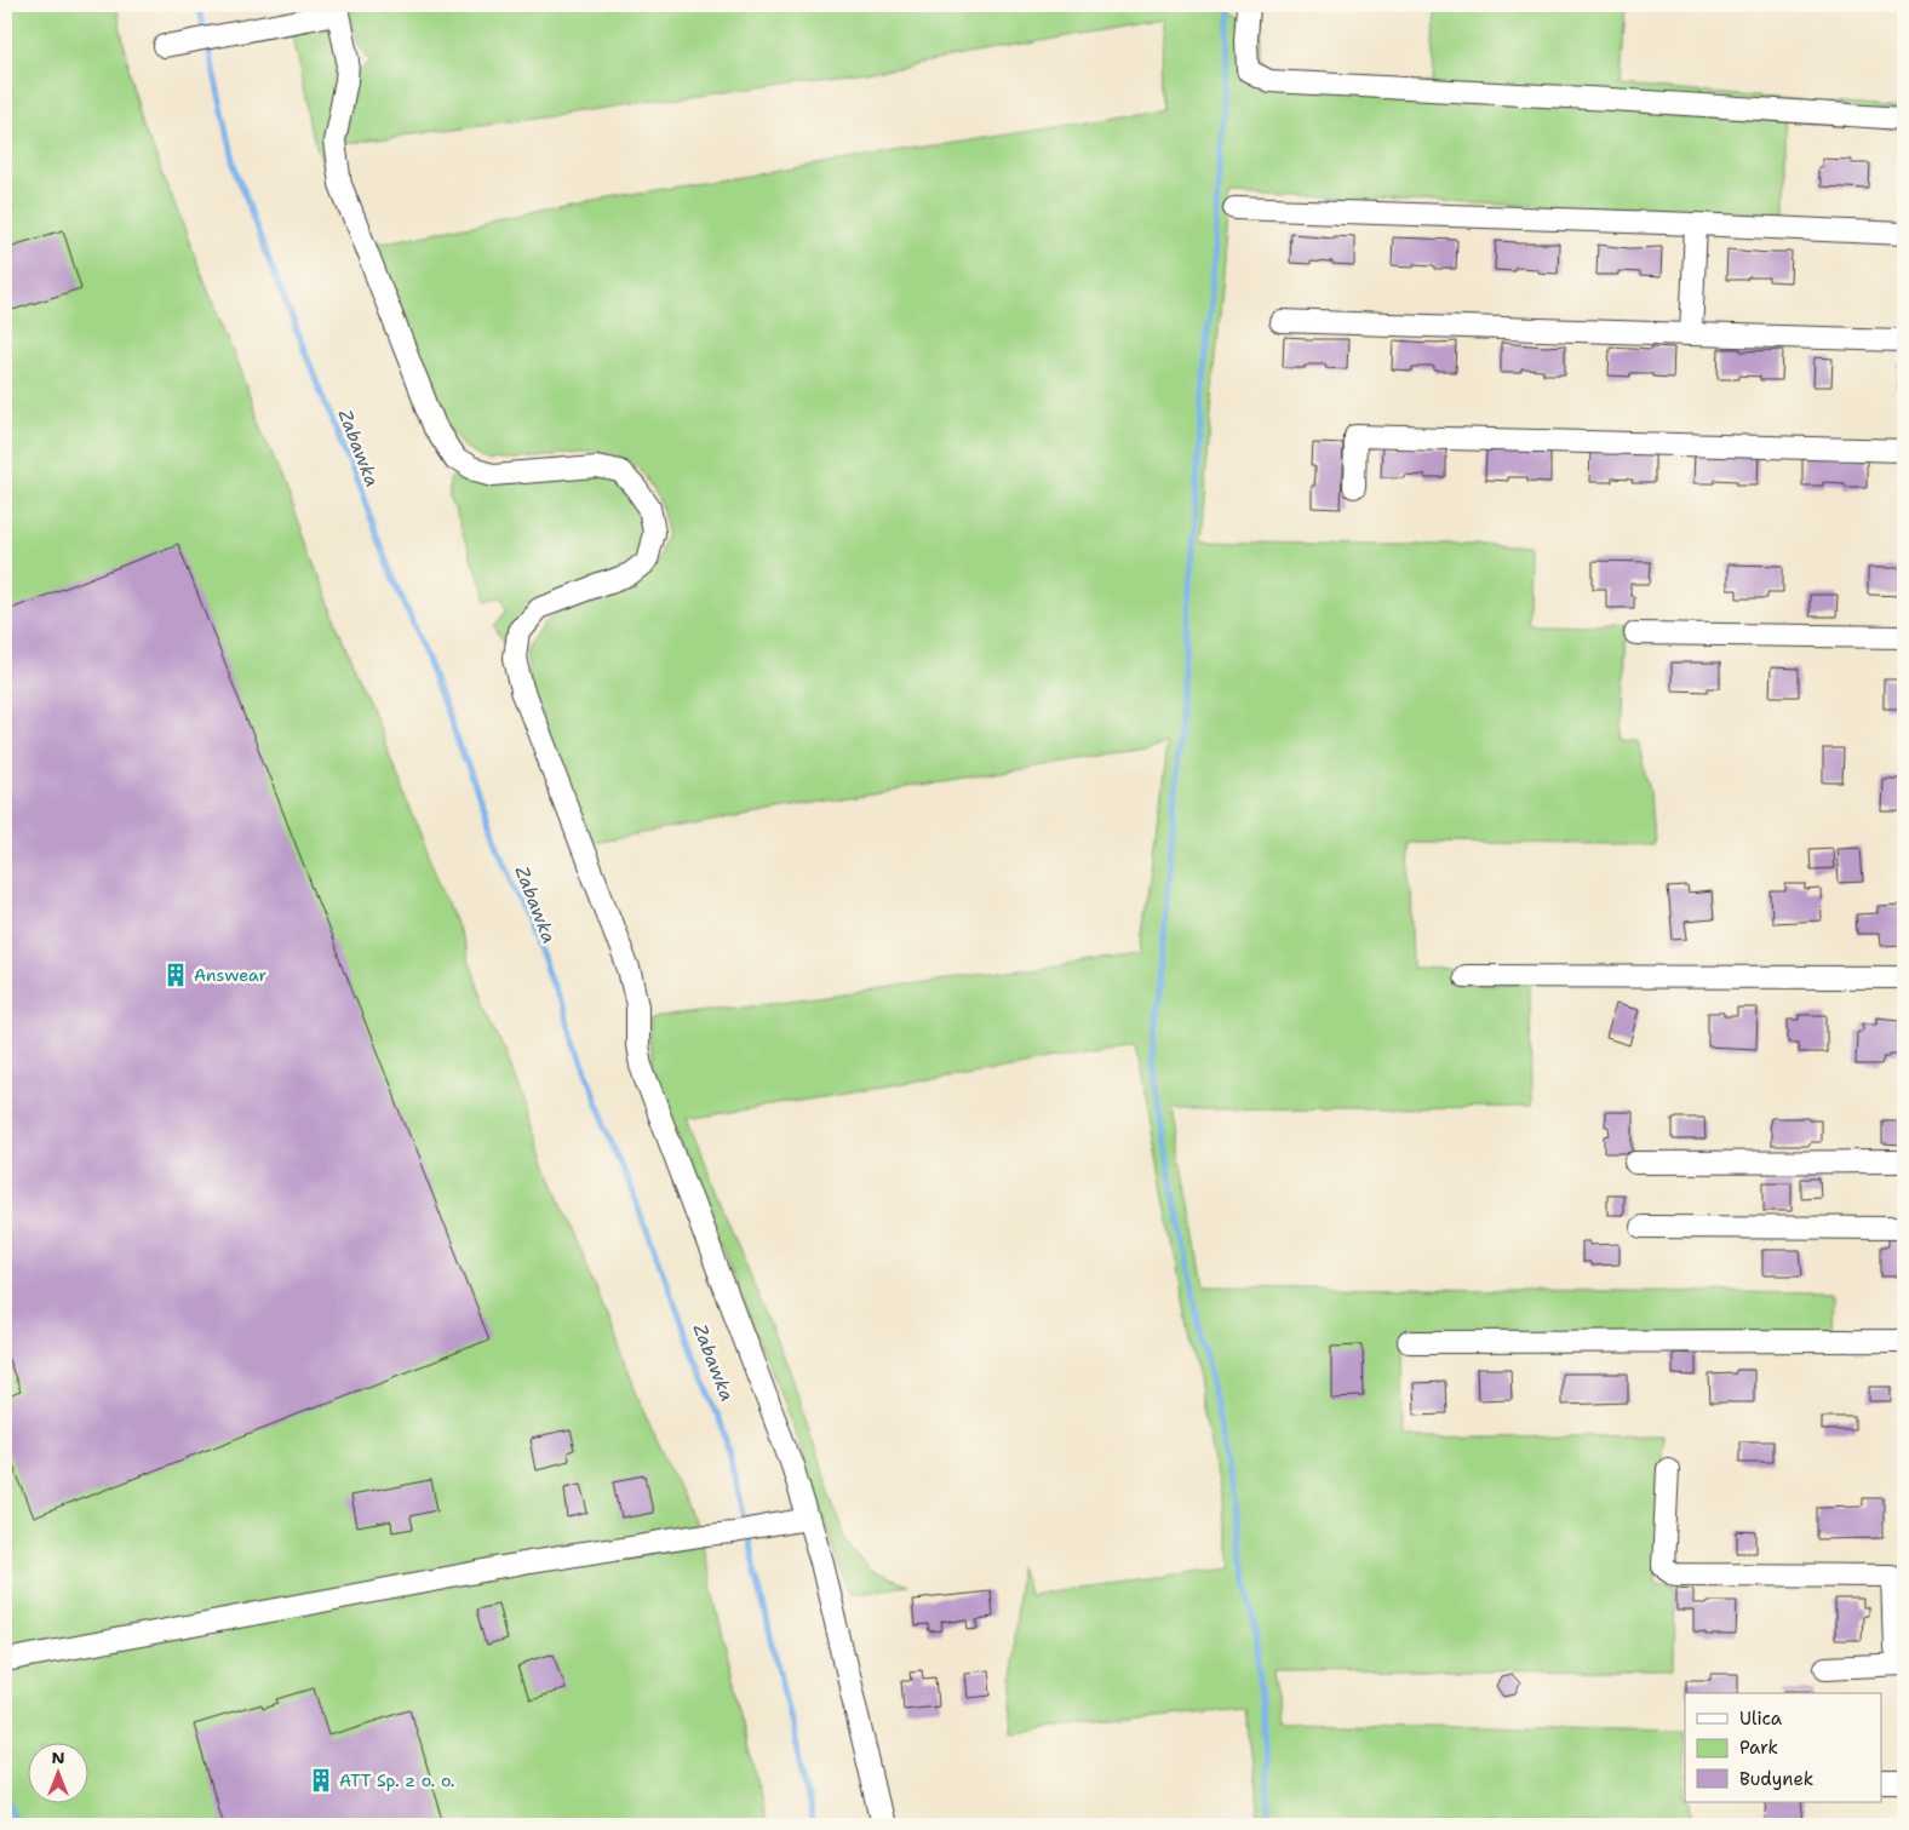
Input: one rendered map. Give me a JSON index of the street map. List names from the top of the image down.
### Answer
{
  "water": ["Zabawka"],
  "places": {
    "building": ["Answear", "ATT Sp. z o. o."]
  },
  "legend": ["Ulica", "Park", "Budynek"],
  "north": "top"
}
